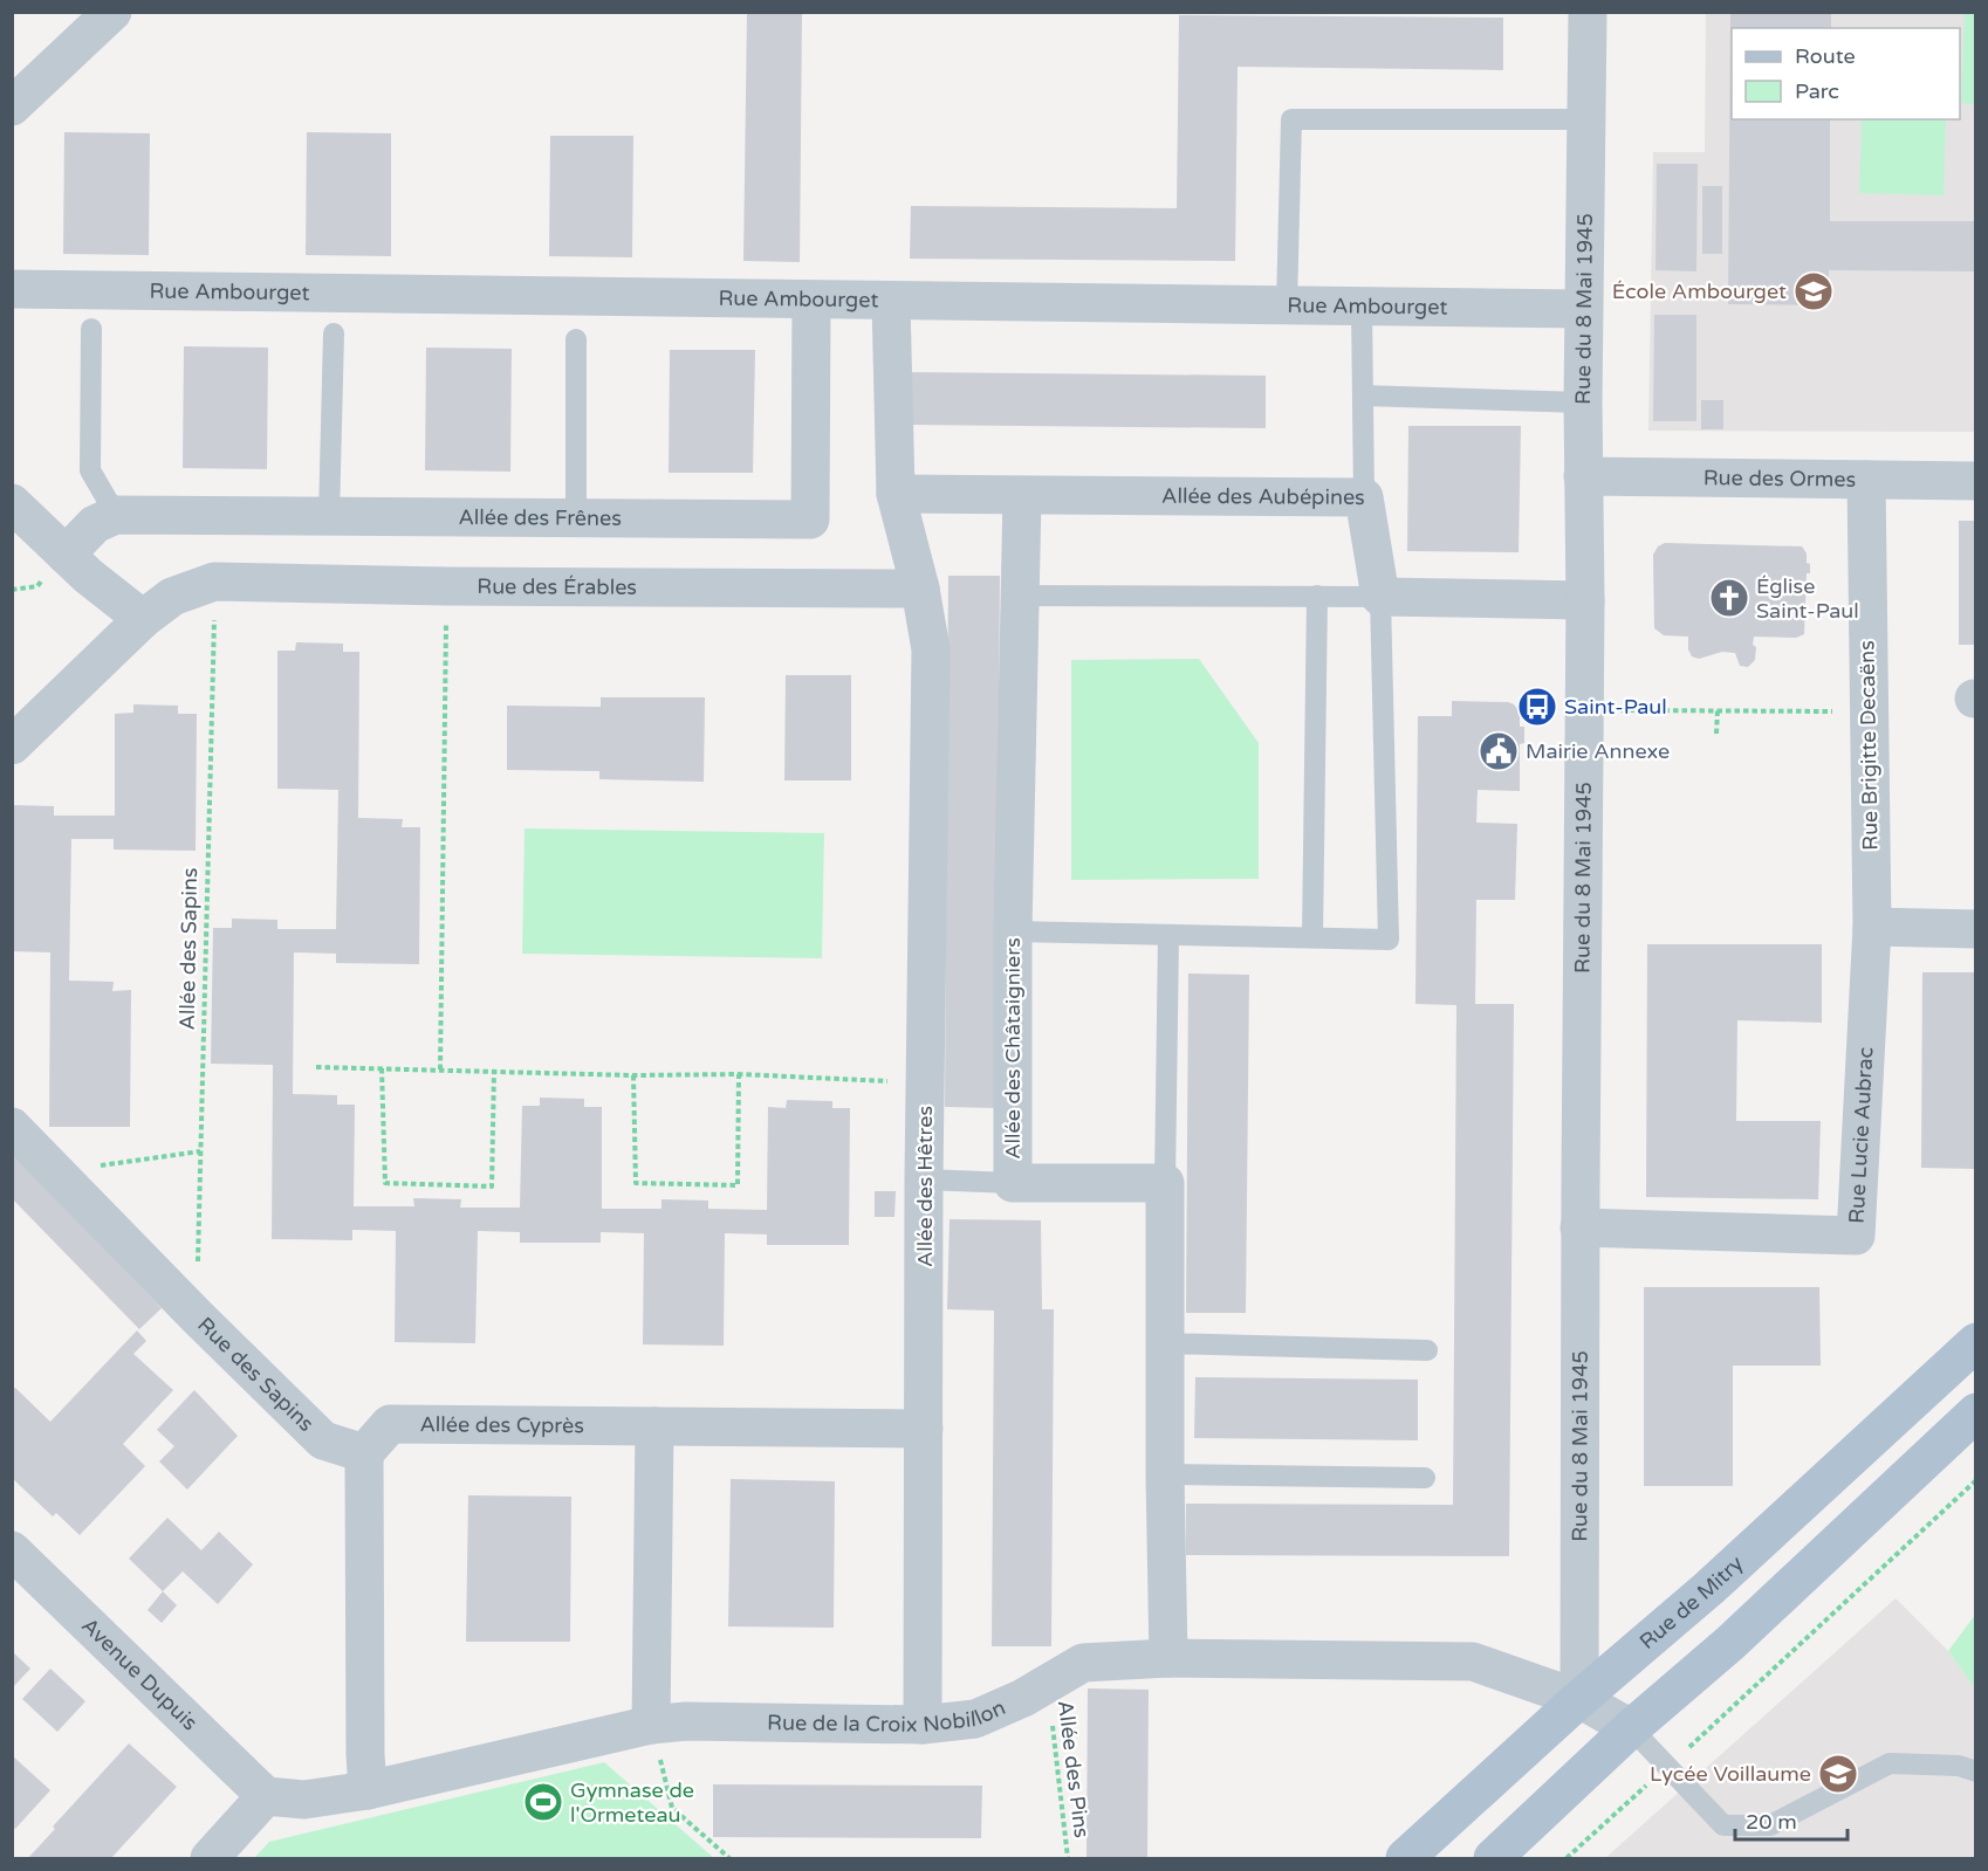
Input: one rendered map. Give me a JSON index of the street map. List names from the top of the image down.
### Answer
{
  "streets": {
    "main road": ["Rue de Mitry"],
    "street": [
      "Rue Ambourget",
      "Rue du 8 Mai 1945",
      "Rue des Ormes",
      "Allée des Aubépines",
      "Allée des Frênes",
      "Rue des Érables",
      "Rue Brigitte Decaëns",
      "Allée des Châtaigniers",
      "Rue Lucie Aubrac",
      "Allée des Hêtres",
      "Rue des Sapins",
      "Allée des Cyprès",
      "Avenue Dupuis",
      "Rue de la Croix Nobillon"
    ],
    "path": ["Allée des Sapins", "Allée des Pins"]
  },
  "crossings": [
    ["Rue Ambourget", "Rue du 8 Mai 1945"],
    ["Rue Ambourget", "Allée des Frênes"],
    ["Rue du 8 Mai 1945", "Rue des Ormes"],
    ["Rue du 8 Mai 1945", "Rue Lucie Aubrac"],
    ["Rue du 8 Mai 1945", "Rue de Mitry"],
    ["Rue du 8 Mai 1945", "Rue de la Croix Nobillon"],
    ["Rue des Ormes", "Rue Brigitte Decaëns"],
    ["Allée des Aubépines", "Allée des Châtaigniers"],
    ["Rue des Érables", "Allée des Sapins"],
    ["Rue des Érables", "Allée des Hêtres"],
    ["Rue Brigitte Decaëns", "Rue Lucie Aubrac"],
    ["Allée des Sapins", "Rue des Sapins"],
    ["Allée des Hêtres", "Allée des Cyprès"],
    ["Allée des Hêtres", "Rue de la Croix Nobillon"],
    ["Rue des Sapins", "Allée des Cyprès"],
    ["Rue de Mitry", "Rue de la Croix Nobillon"],
    ["Avenue Dupuis", "Rue de la Croix Nobillon"],
    ["Rue de la Croix Nobillon", "Allée des Pins"]
  ],
  "places": {
    "school or university": ["École Ambourget", "Lycée Voillaume"],
    "church": ["Église Saint-Paul"],
    "bus stop": ["Saint-Paul"],
    "public building": ["Mairie Annexe"],
    "sports": ["Gymnase de l'Ormeteau"]
  },
  "legend": ["Route", "Parc"],
  "scale_bar": "20 m"
}
